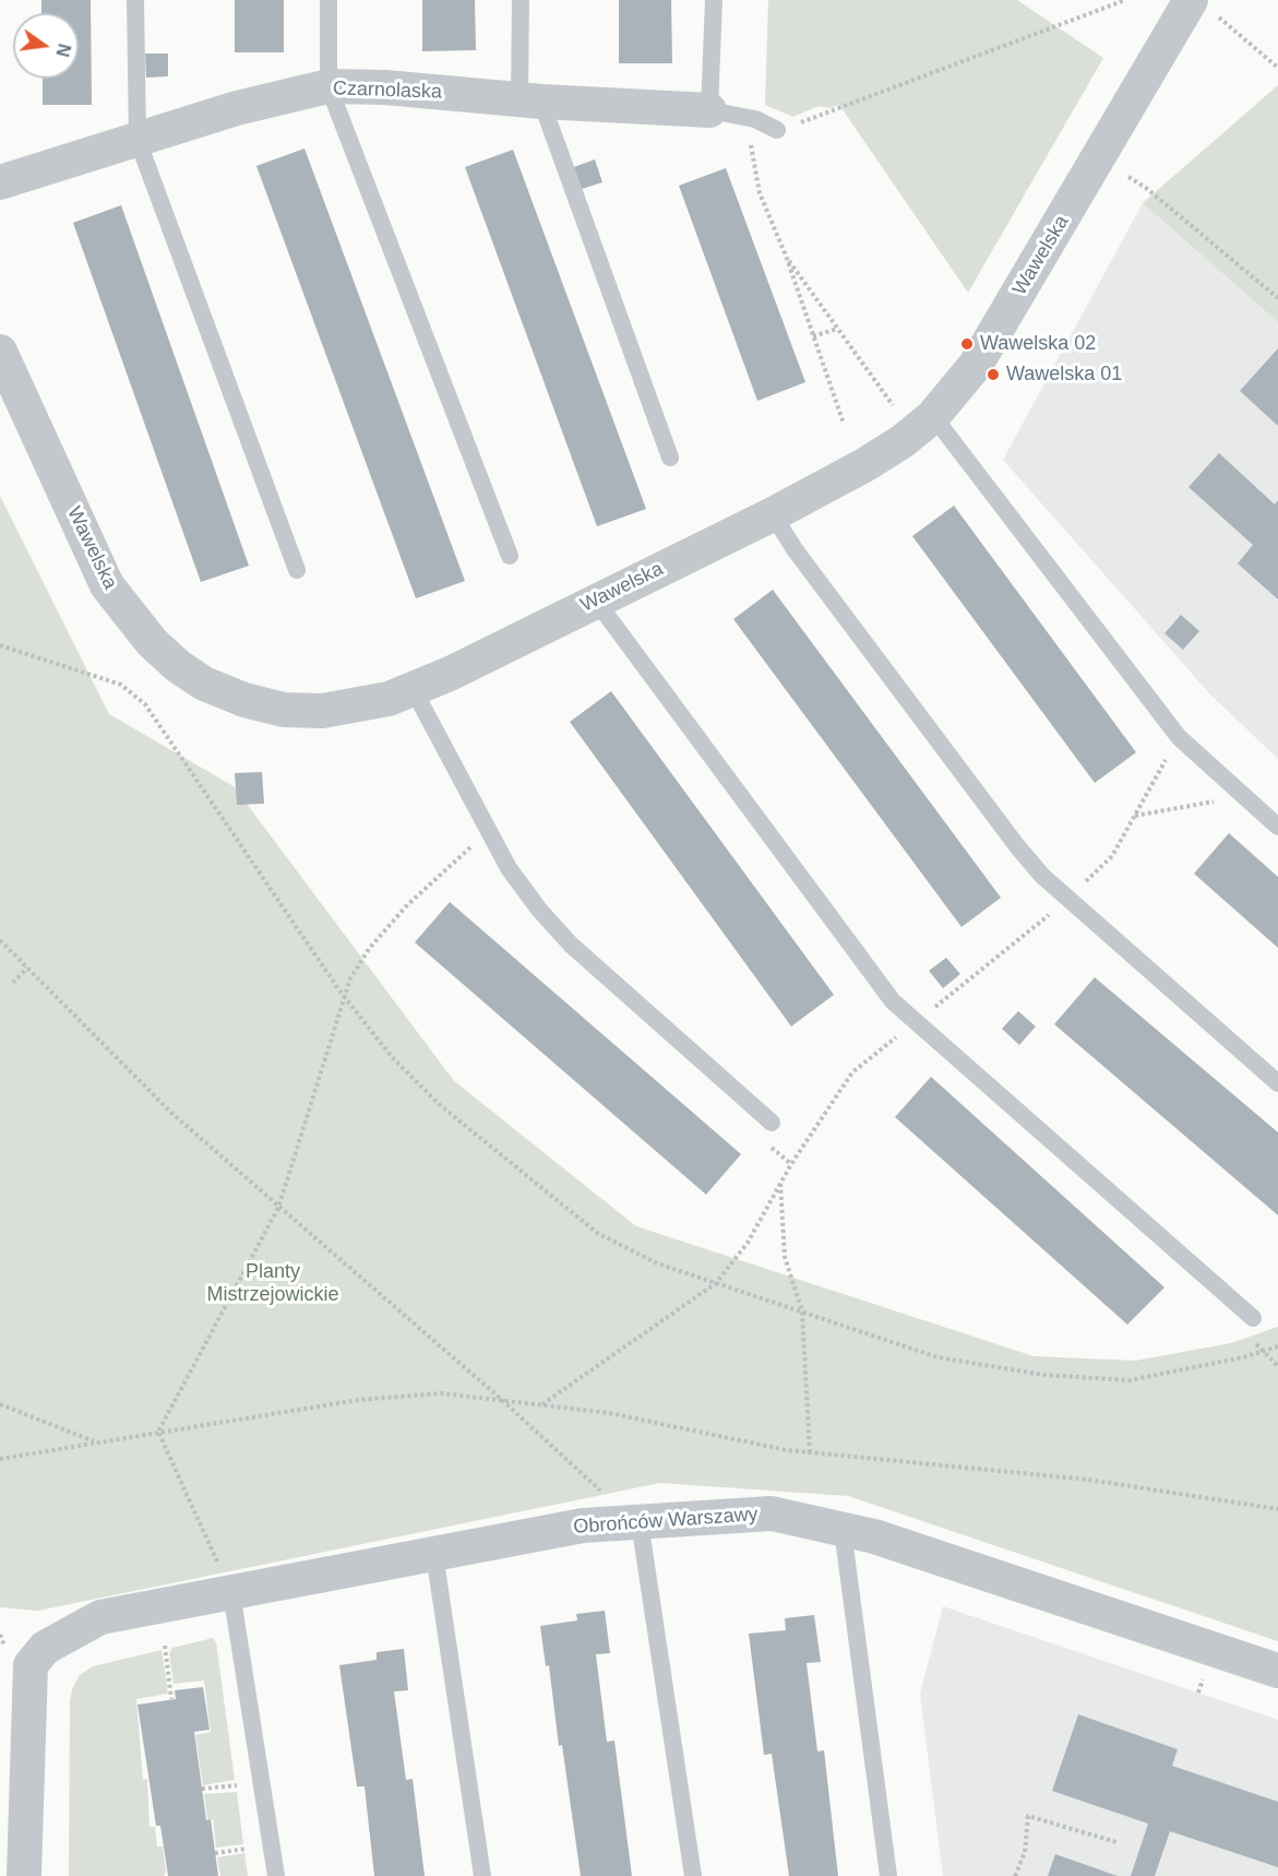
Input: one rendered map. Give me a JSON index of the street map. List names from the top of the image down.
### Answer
{
  "streets": {
    "street": ["Czarnolaska", "Wawelska", "Obrońców Warszawy"]
  },
  "parks": ["Planty Mistrzejowickie"],
  "places": ["Wawelska 02", "Wawelska 01"],
  "north": "right"
}
